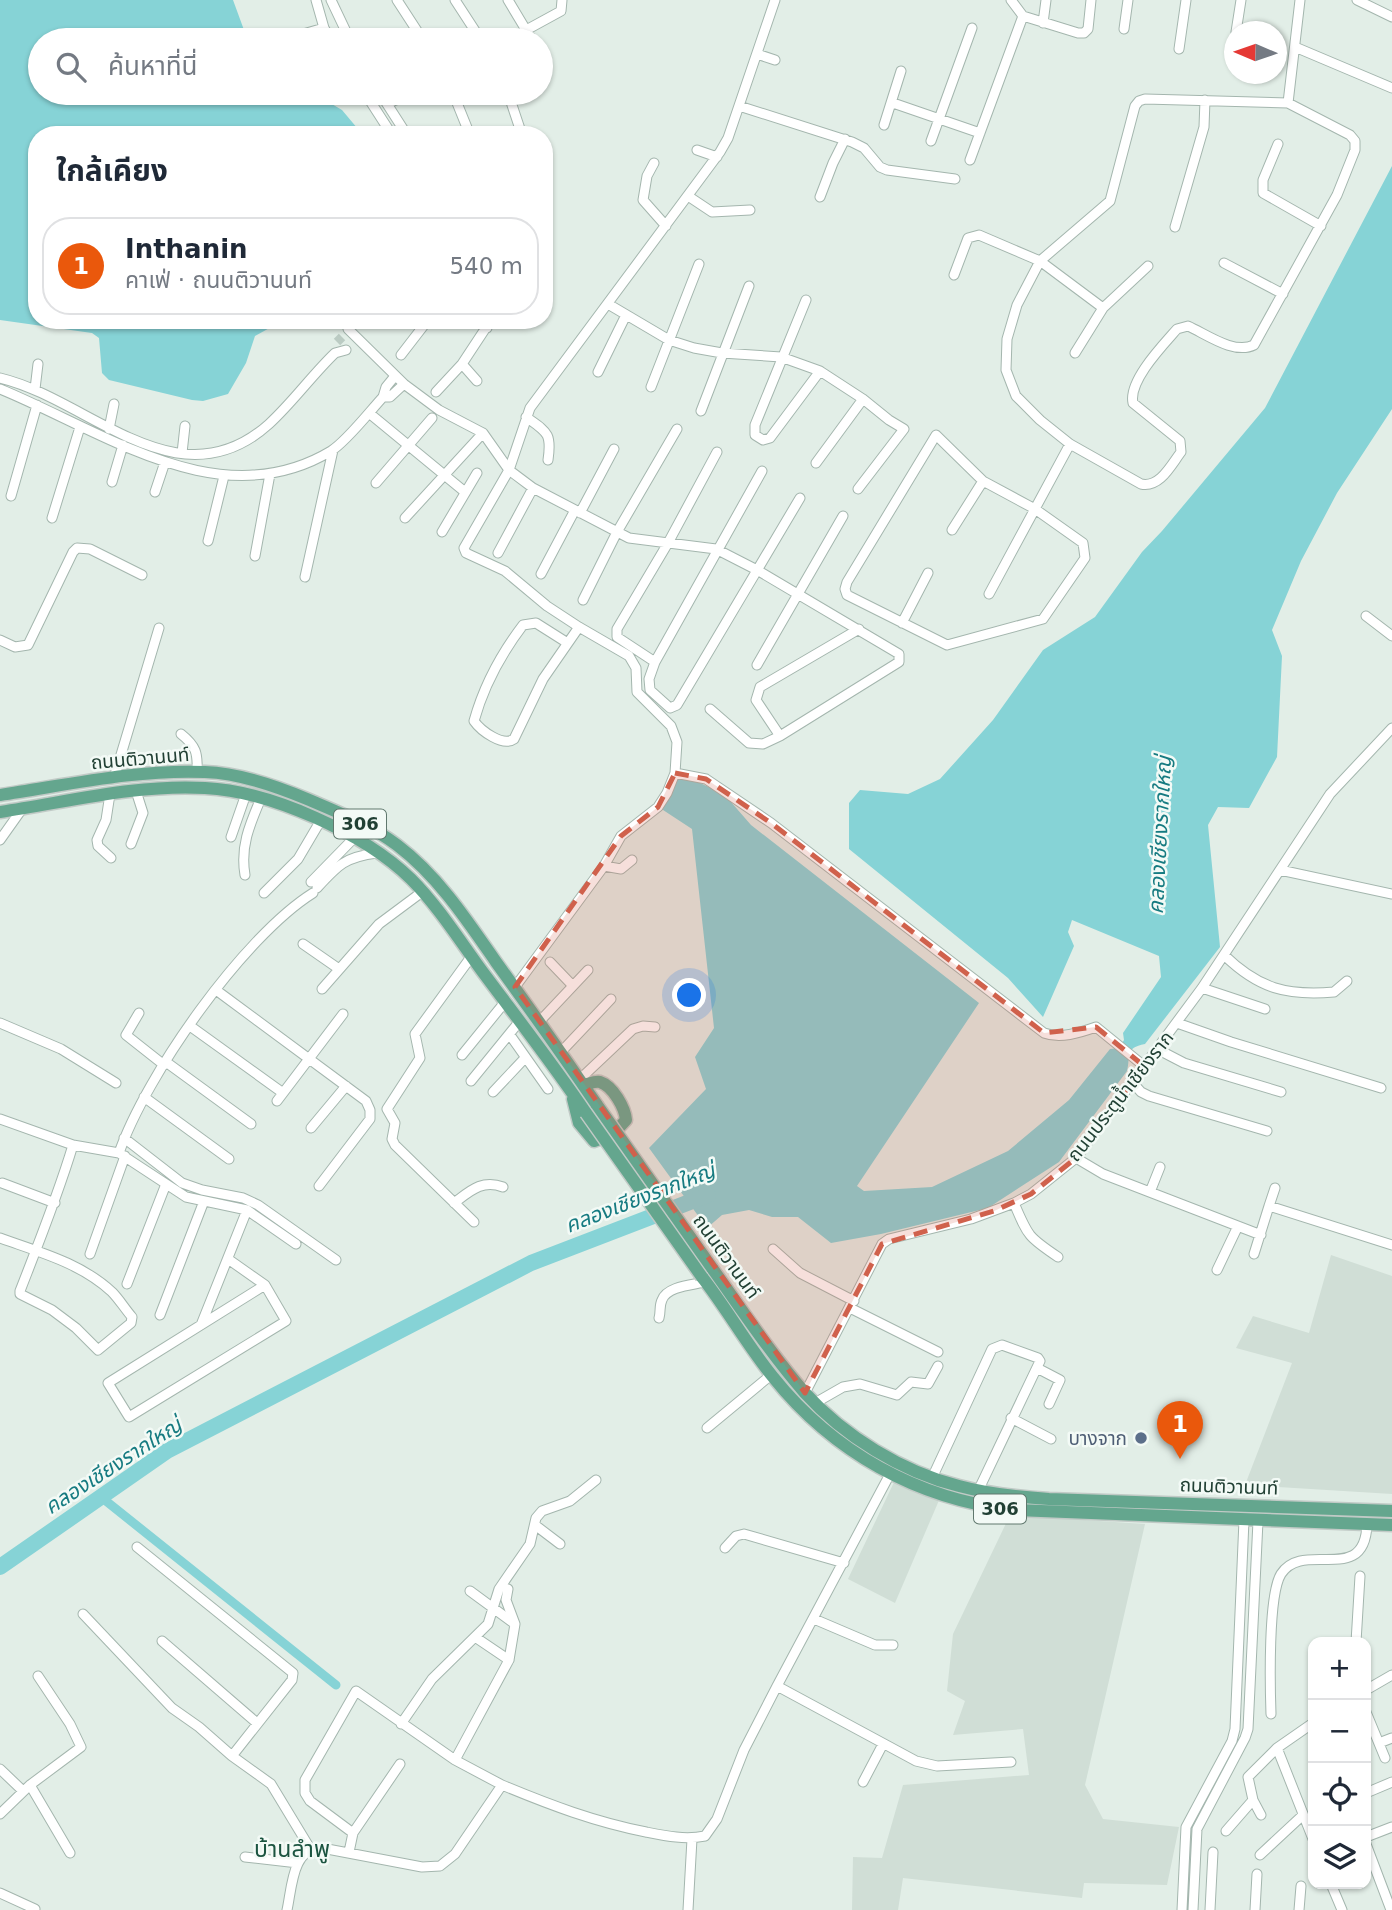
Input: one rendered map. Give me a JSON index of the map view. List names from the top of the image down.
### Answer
{
  "streets": {
    "main road": ["ถนนติวานนท์", "306"],
    "street": ["ถนนประตูน้ำเชียงราก"]
  },
  "crossings": [
    ["ถนนติวานนท์", "ถนนประตูน้ำเชียงราก"]
  ],
  "districts": ["บ้านลำพู"],
  "water": ["คลองเชียงรากใหญ่"],
  "places": ["บางจาก"],
  "north": "left",
  "page": {
    "search": "ค้นหาที่นี่",
    "heading": "ใกล้เคียง",
    "list": [
      {
        "mark": "1",
        "name": "Inthanin",
        "note": "คาเฟ่ · ถนนติวานนท์",
        "value": "540 m"
      }
    ],
    "pins": "1",
    "map_buttons": ["+", "−"]
  }
}
